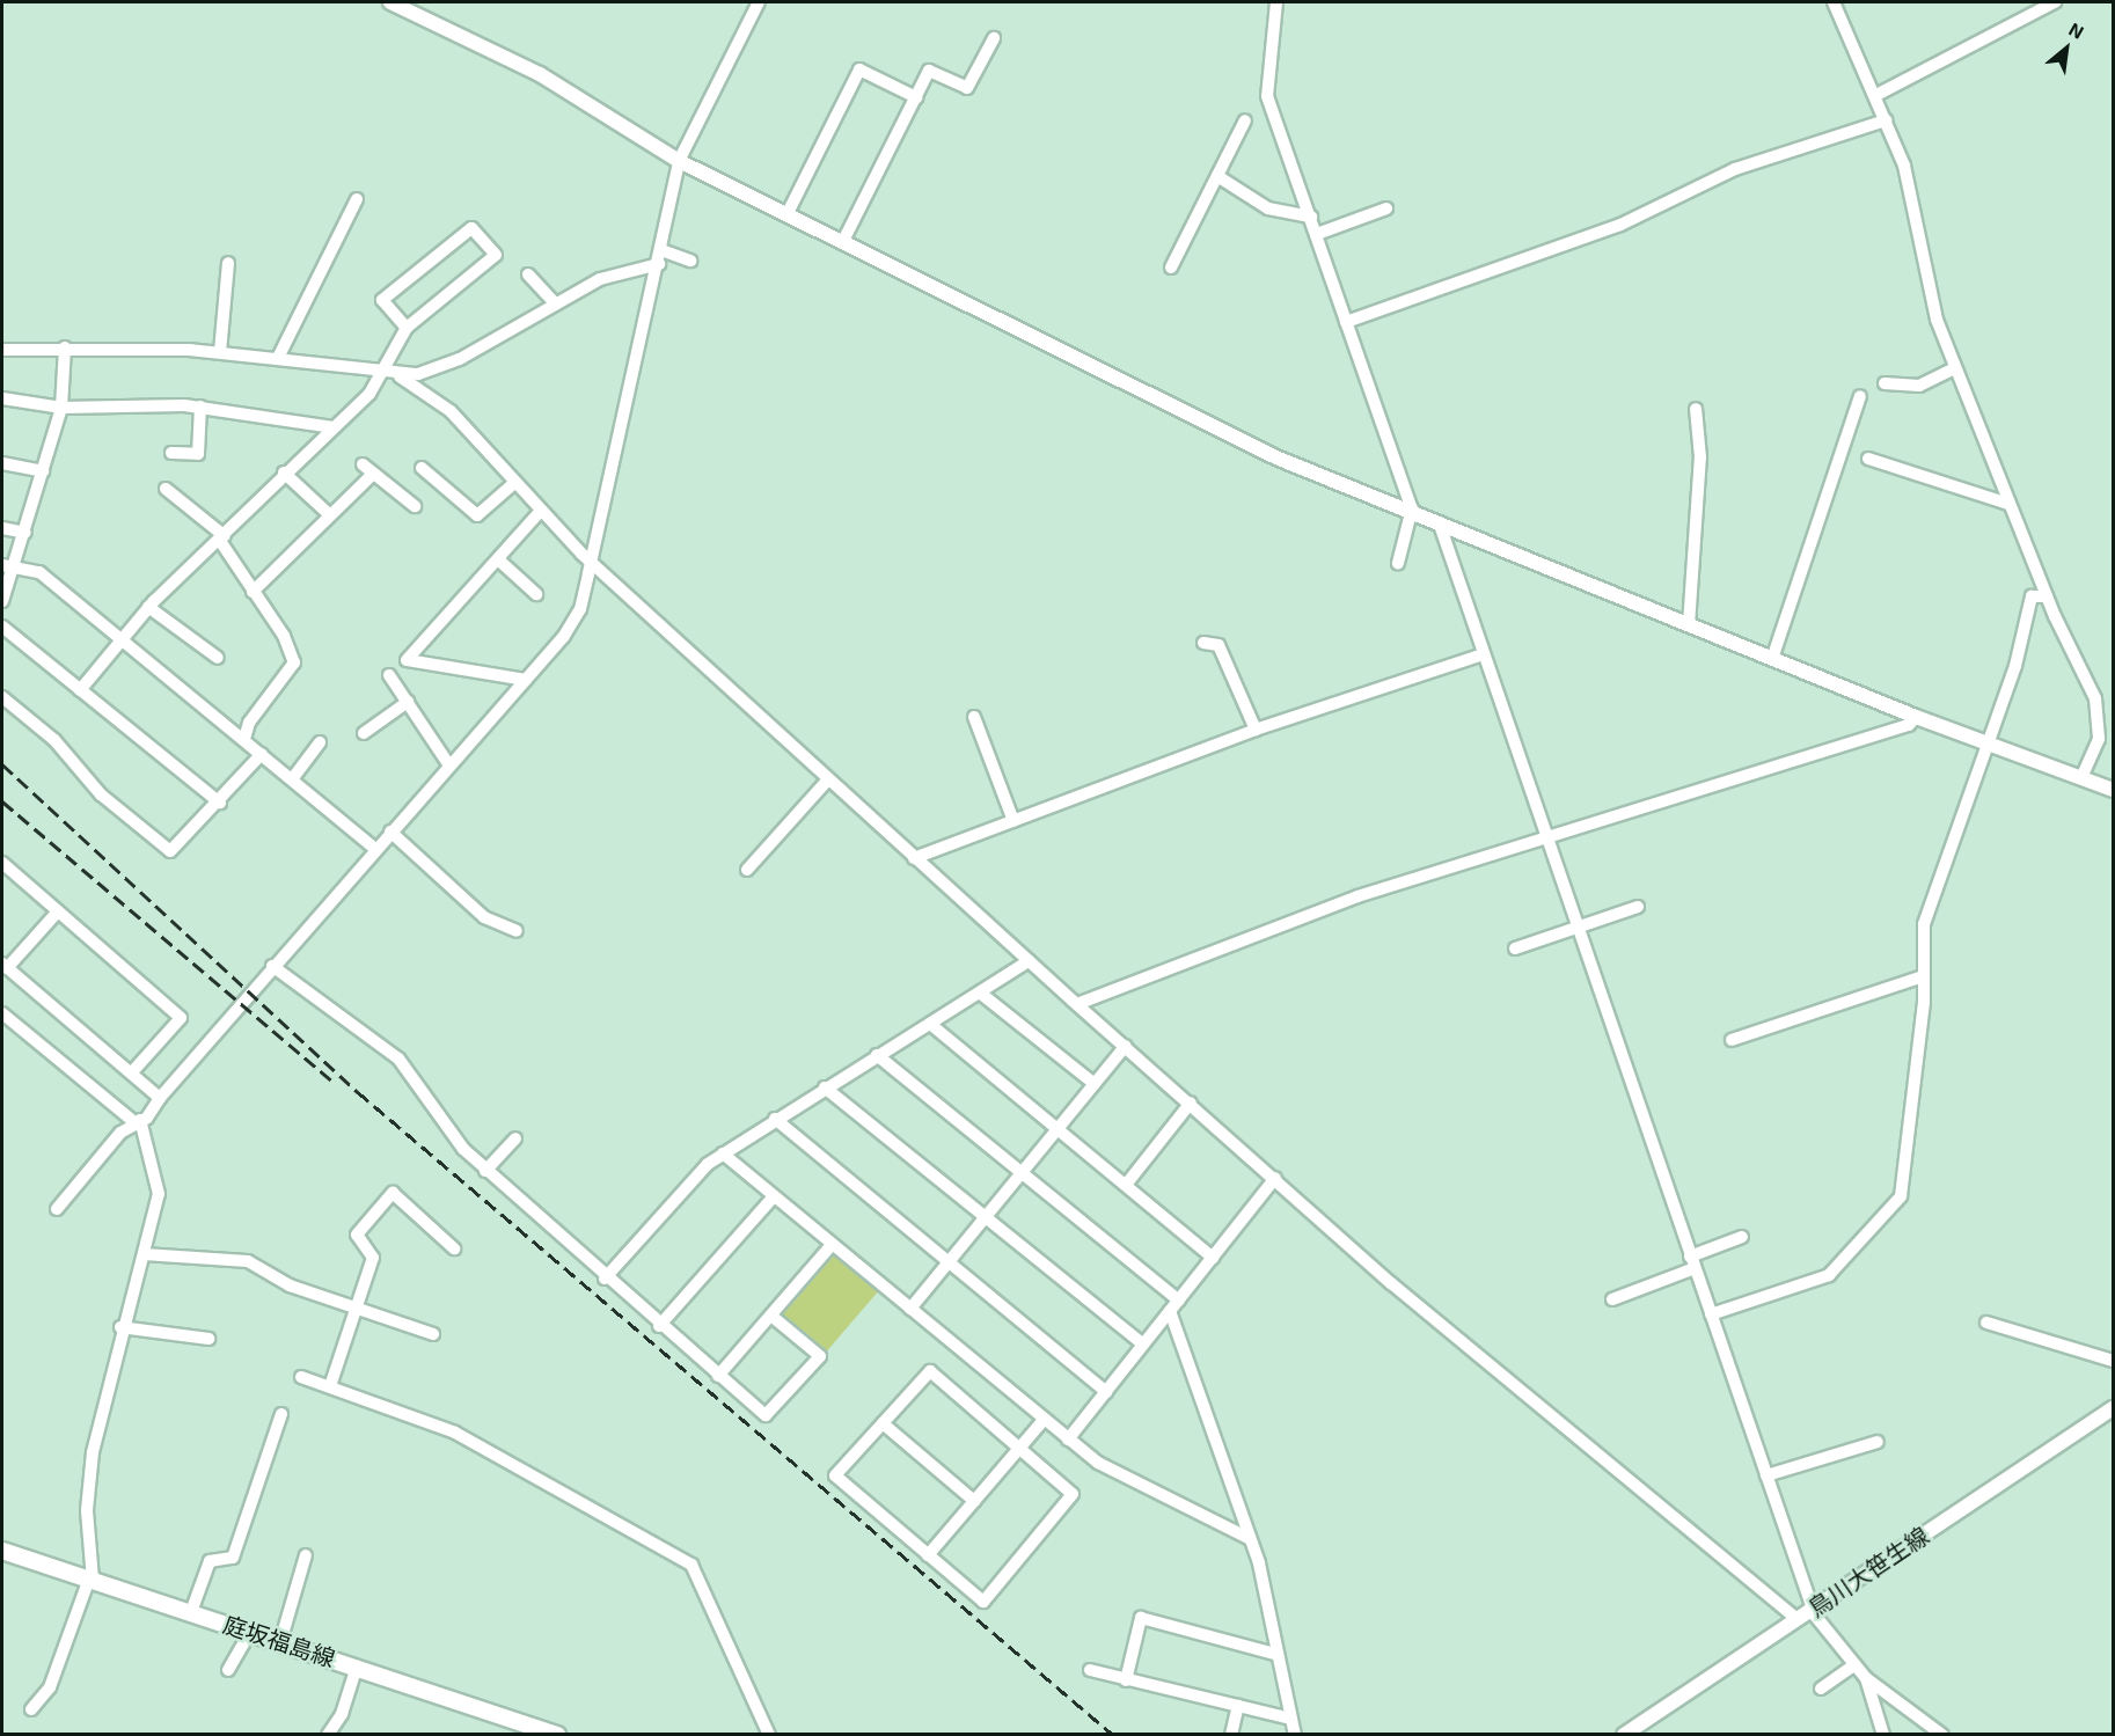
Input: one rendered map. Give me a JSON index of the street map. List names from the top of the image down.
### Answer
{
  "streets": {
    "main road": ["庭坂福島線"],
    "street": ["鳥川大笹生線"]
  },
  "north": "top right"
}
